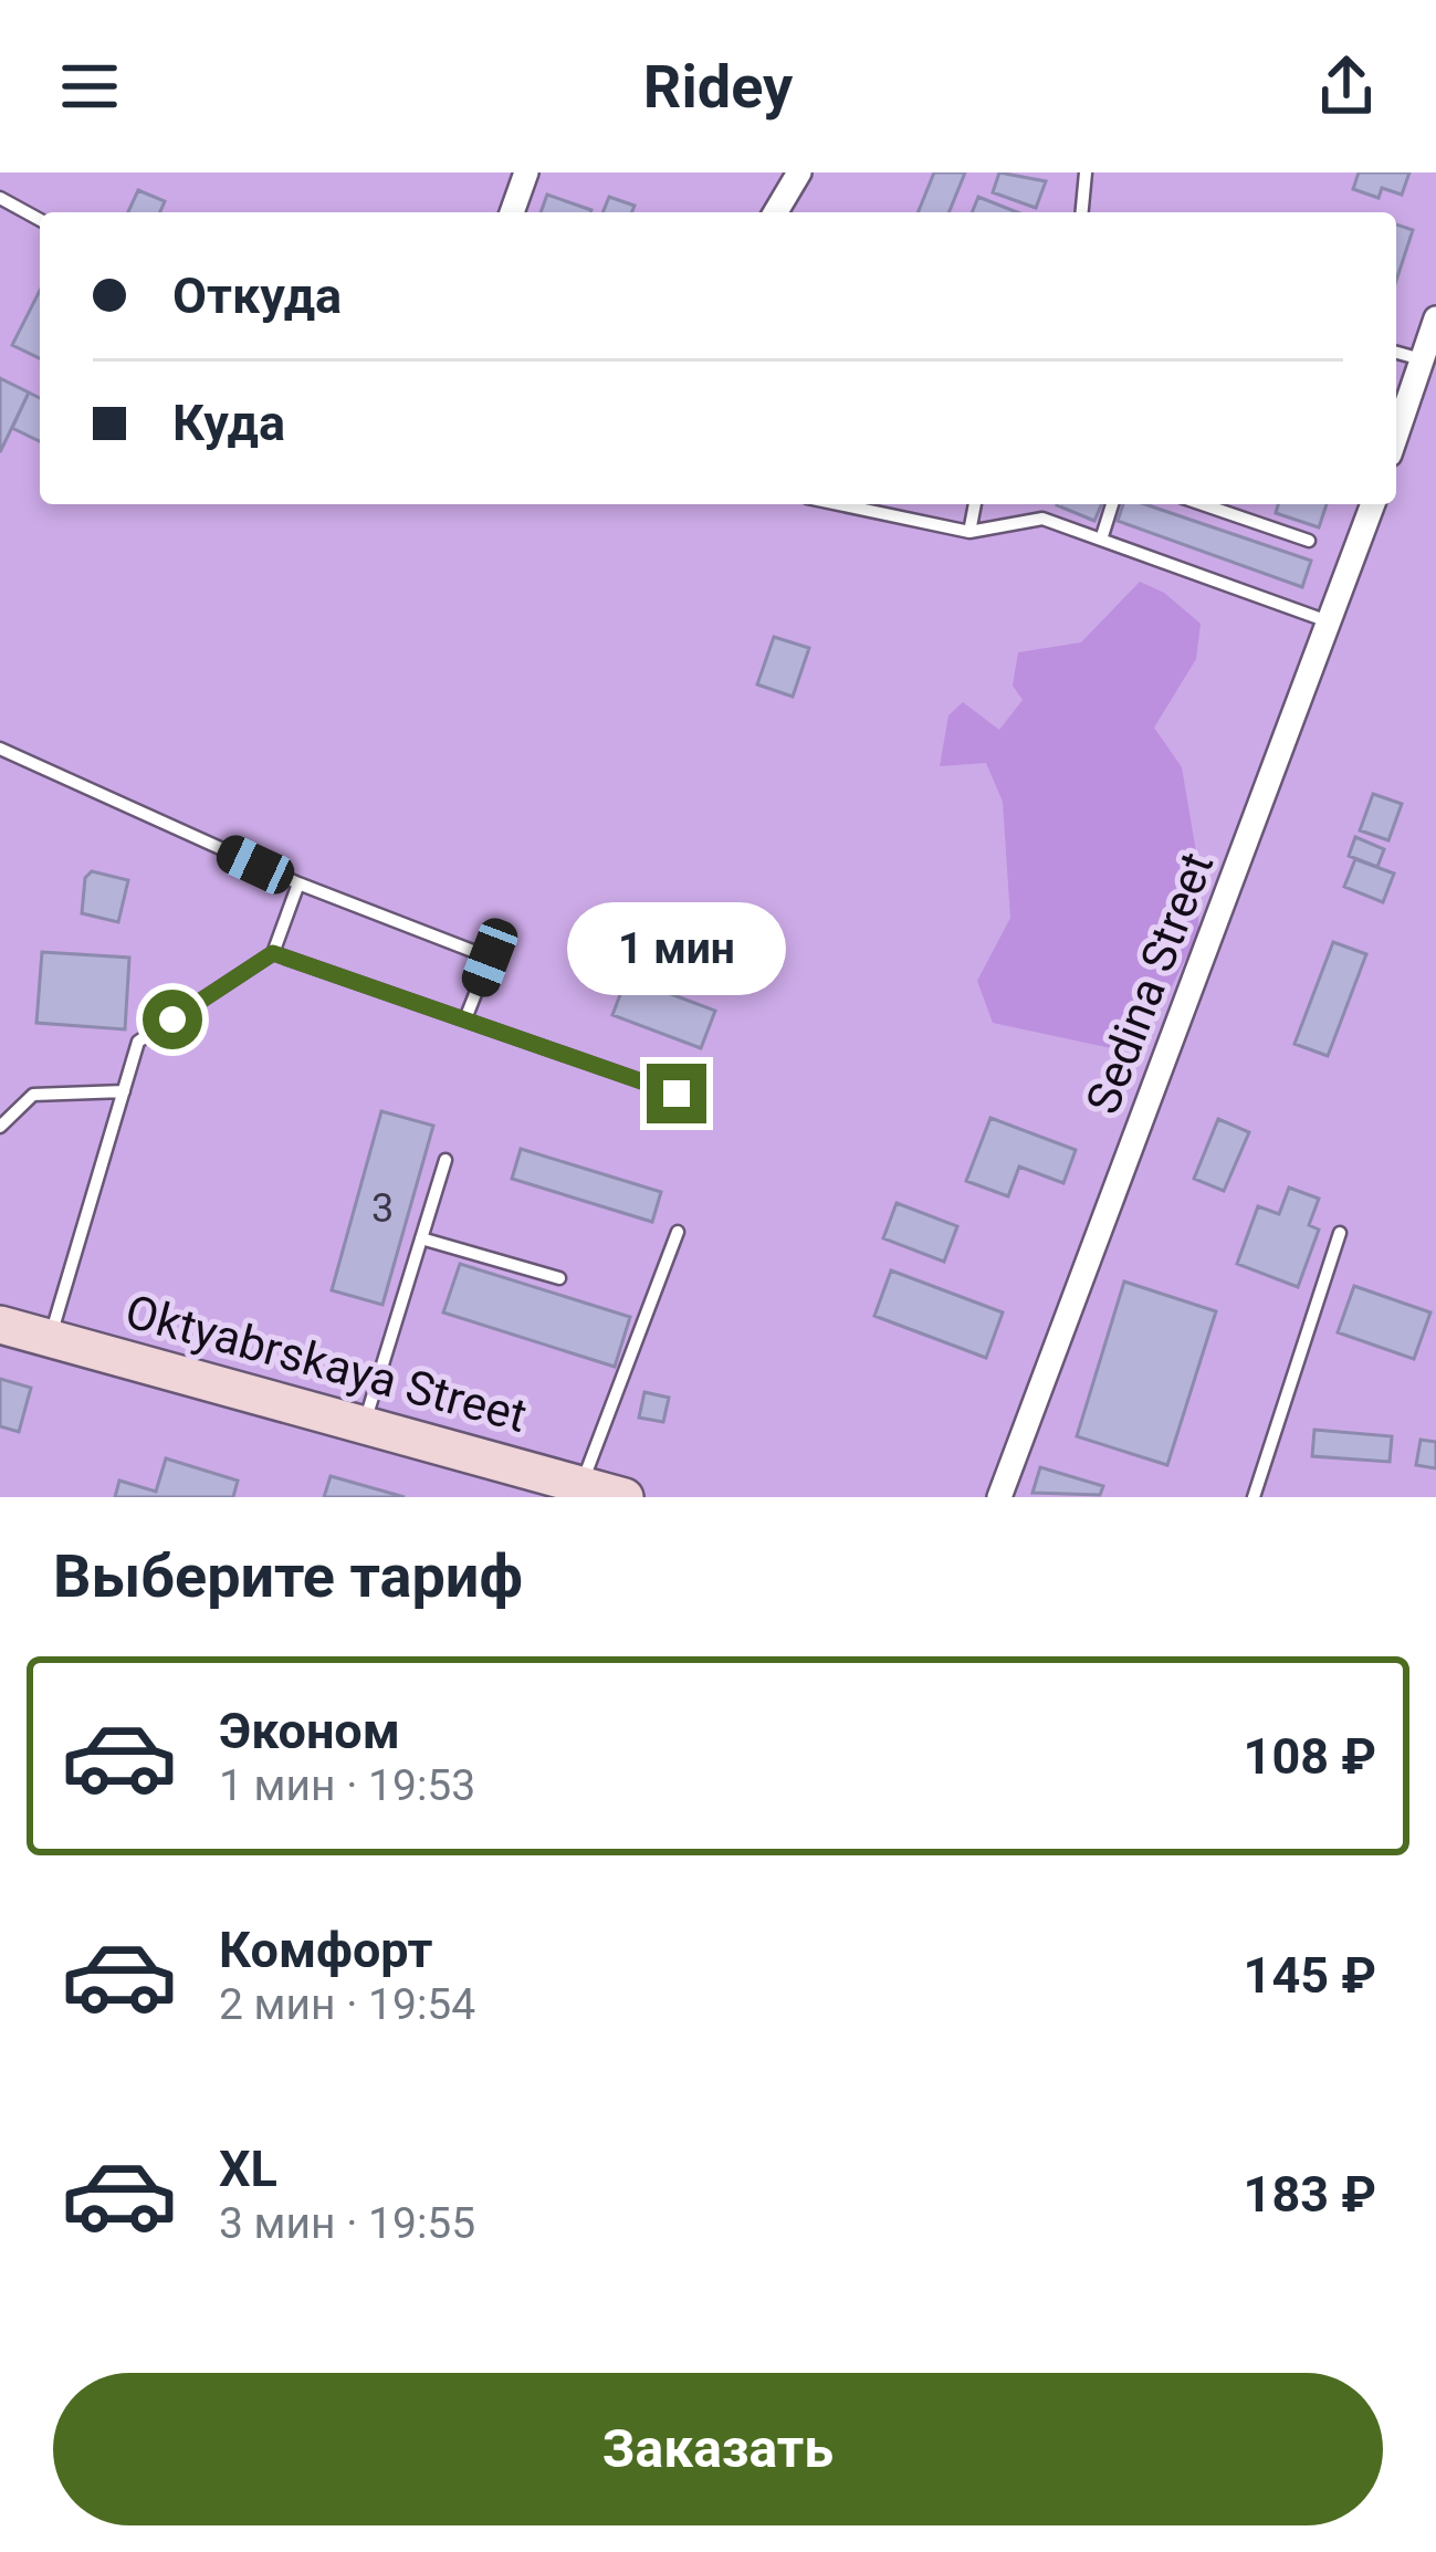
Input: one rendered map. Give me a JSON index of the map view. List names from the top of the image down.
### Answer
{
  "streets": {
    "main road": ["Oktyabrskaya Street"],
    "street": ["Sedina Street"]
  },
  "house_numbers": ["3"],
  "page": {
    "header": "Ridey",
    "banner": ["Откуда", "Куда"],
    "bubble": "1 мин",
    "heading": "Выберите тариф",
    "list": [
      {
        "name": "Эконом",
        "note": "1 мин · 19:53",
        "value": "108 ₽"
      },
      {
        "name": "Комфорт",
        "note": "2 мин · 19:54",
        "value": "145 ₽"
      },
      {
        "name": "XL",
        "note": "3 мин · 19:55",
        "value": "183 ₽"
      }
    ],
    "buttons": "Заказать"
  }
}
